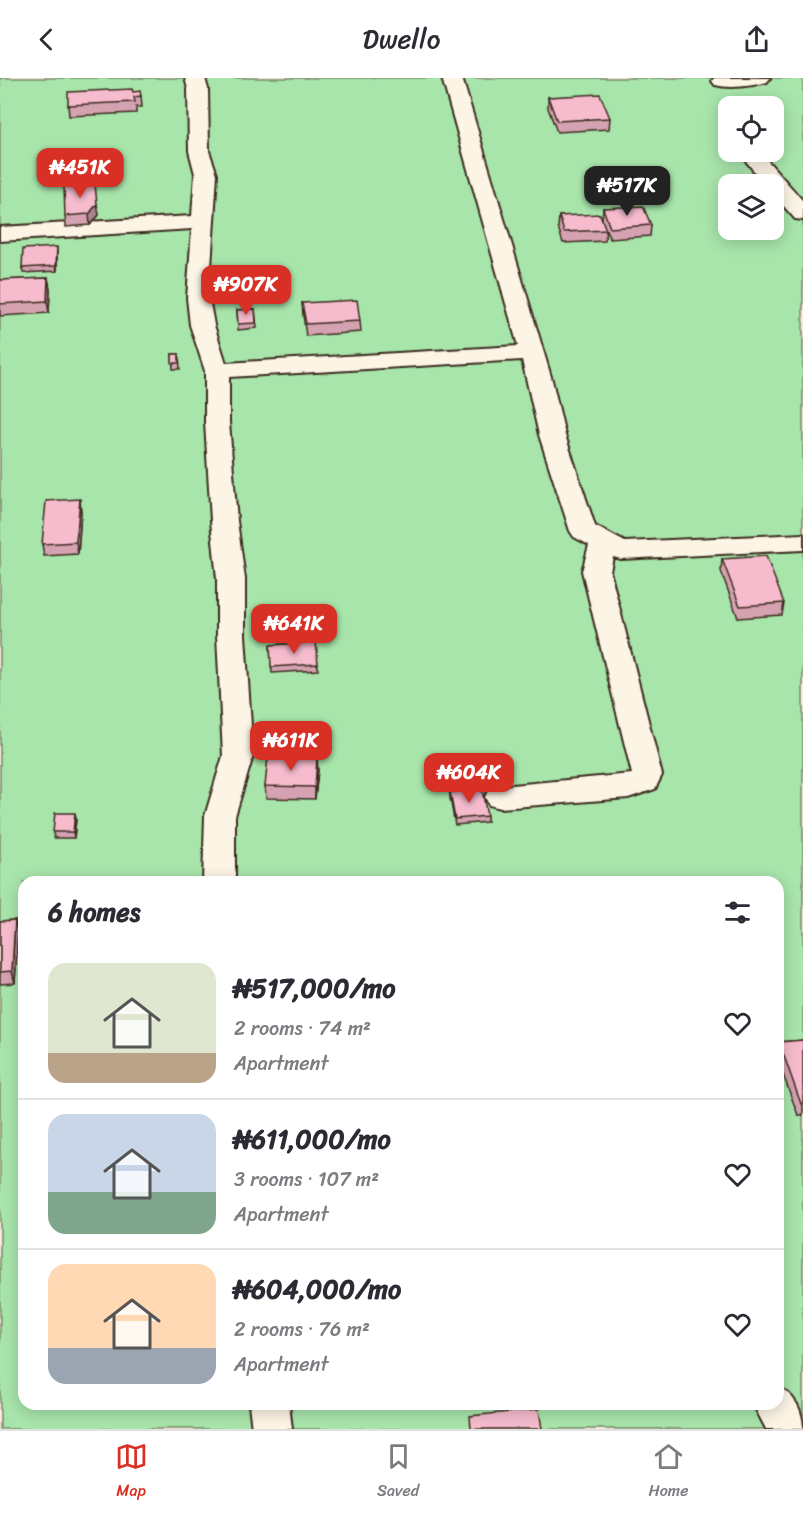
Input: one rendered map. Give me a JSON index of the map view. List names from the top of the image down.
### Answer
{
  "page": {
    "header": "Dwello",
    "price": [
      "₦451K",
      "₦517K",
      "₦907K",
      "₦641K",
      "₦611K",
      "₦604K"
    ],
    "heading": "6 homes",
    "list": [
      {
        "name": "₦517,000/mo",
        "note": "2 rooms · 74 m² · Apartment"
      },
      {
        "name": "₦611,000/mo",
        "note": "3 rooms · 107 m² · Apartment"
      },
      {
        "name": "₦604,000/mo",
        "note": "2 rooms · 76 m² · Apartment"
      }
    ],
    "tabs": ["Map", "Saved", "Home"]
  }
}
